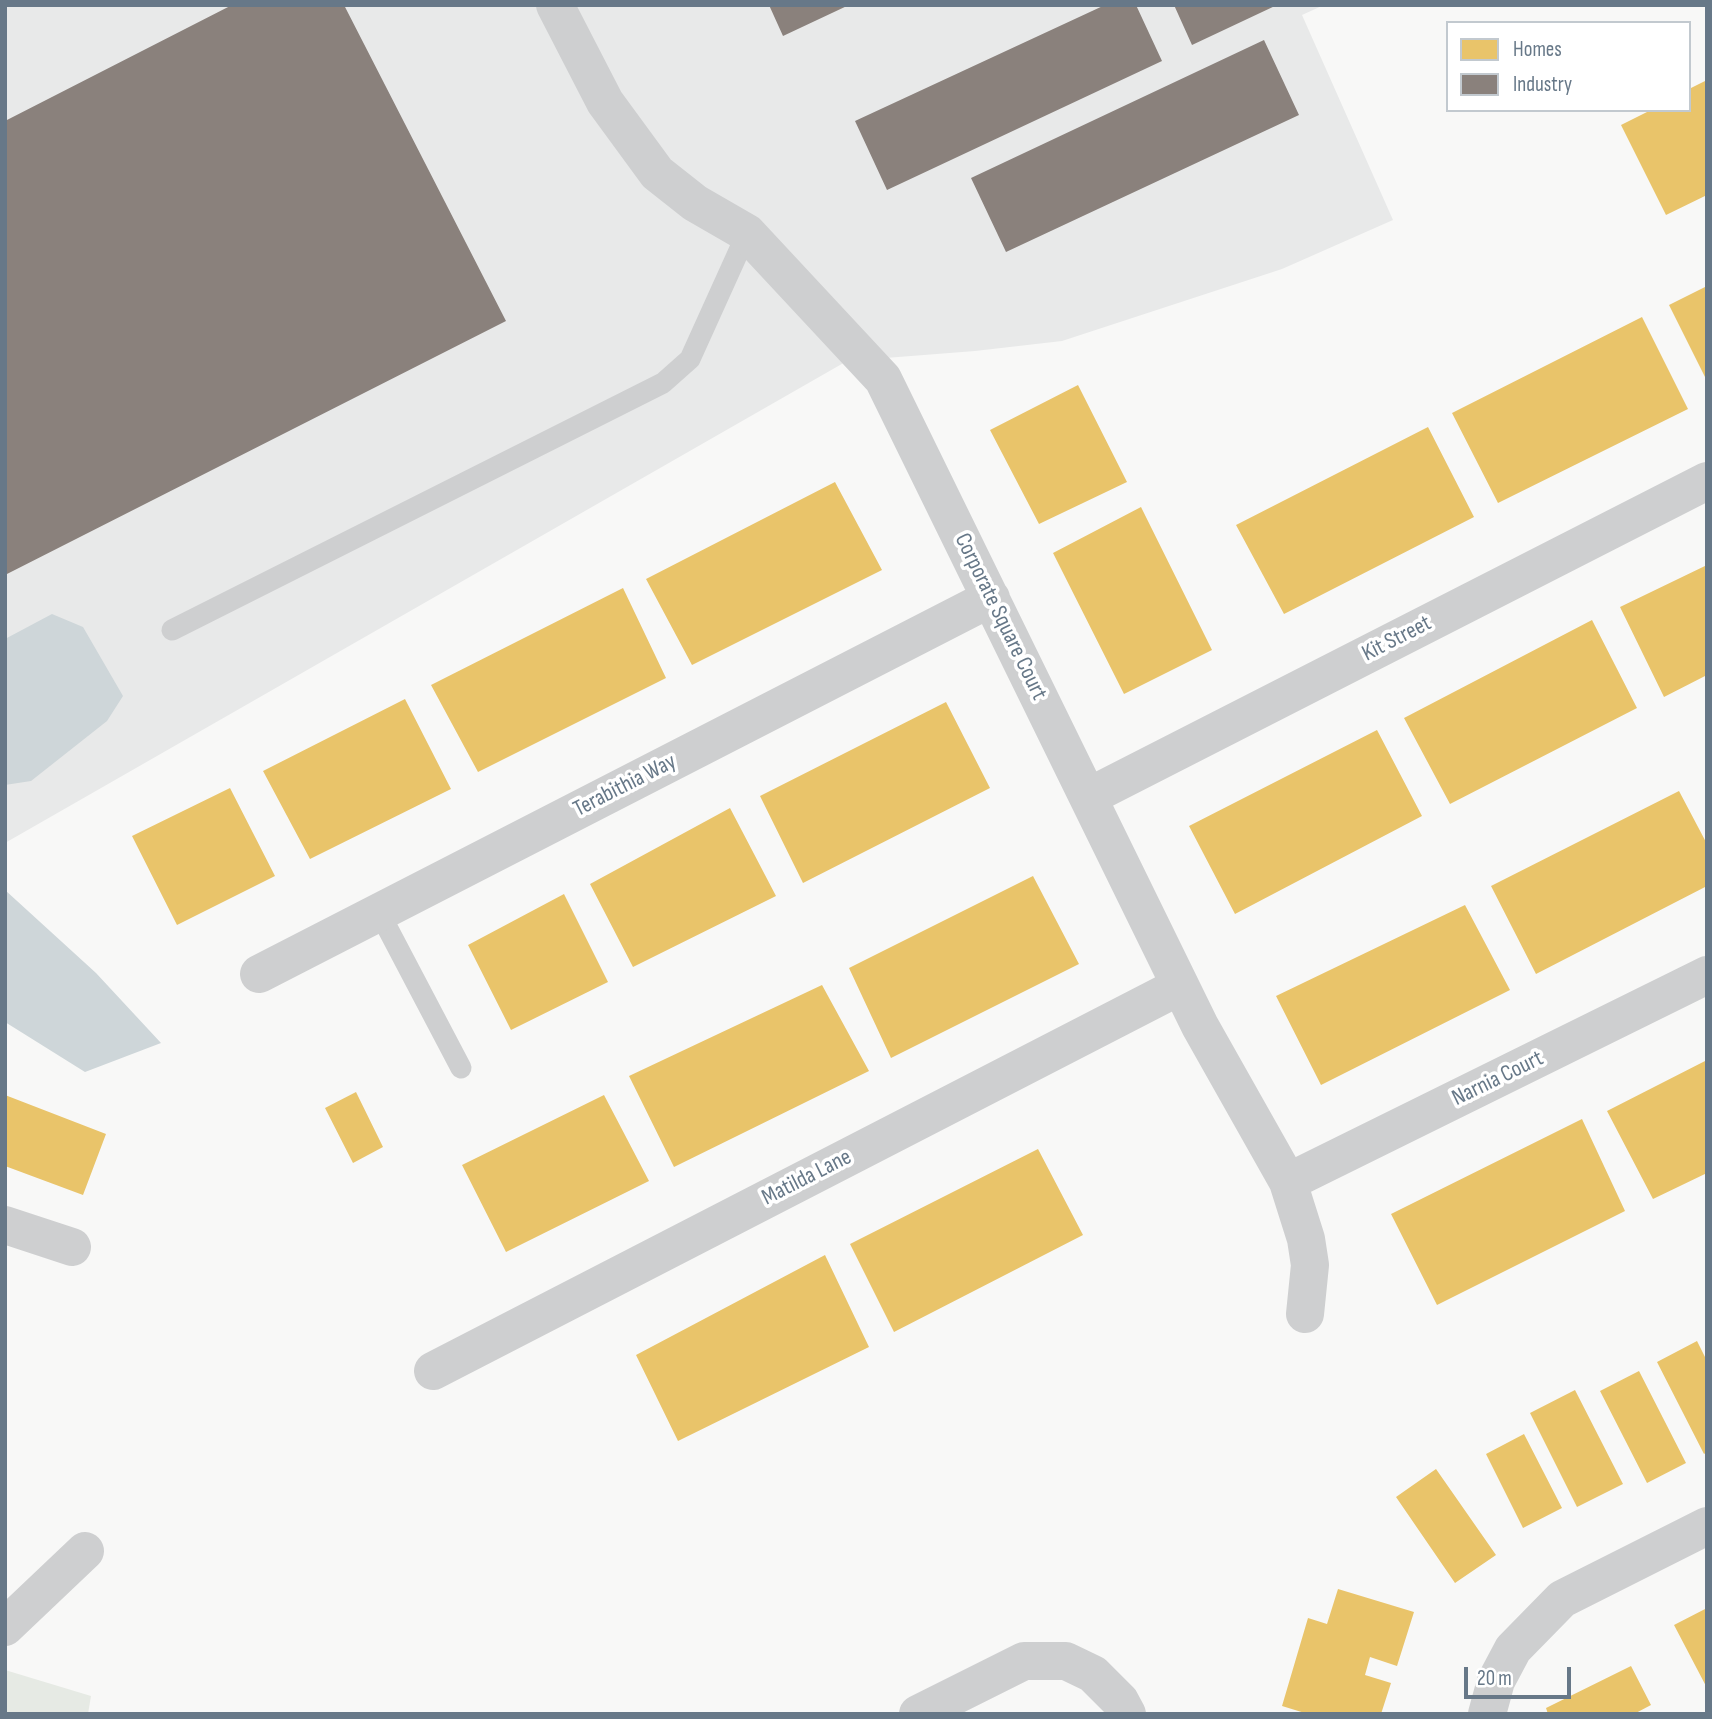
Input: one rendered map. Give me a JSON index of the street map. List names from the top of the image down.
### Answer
{
  "streets": {
    "street": [
      "Corporate Square Court",
      "Kit Street",
      "Terabithia Way",
      "Narnia Court",
      "Matilda Lane"
    ]
  },
  "crossings": [
    ["Corporate Square Court", "Kit Street"],
    ["Corporate Square Court", "Terabithia Way"],
    ["Corporate Square Court", "Narnia Court"],
    ["Corporate Square Court", "Matilda Lane"]
  ],
  "legend": ["Homes", "Industry"],
  "scale_bar": "20 m"
}
